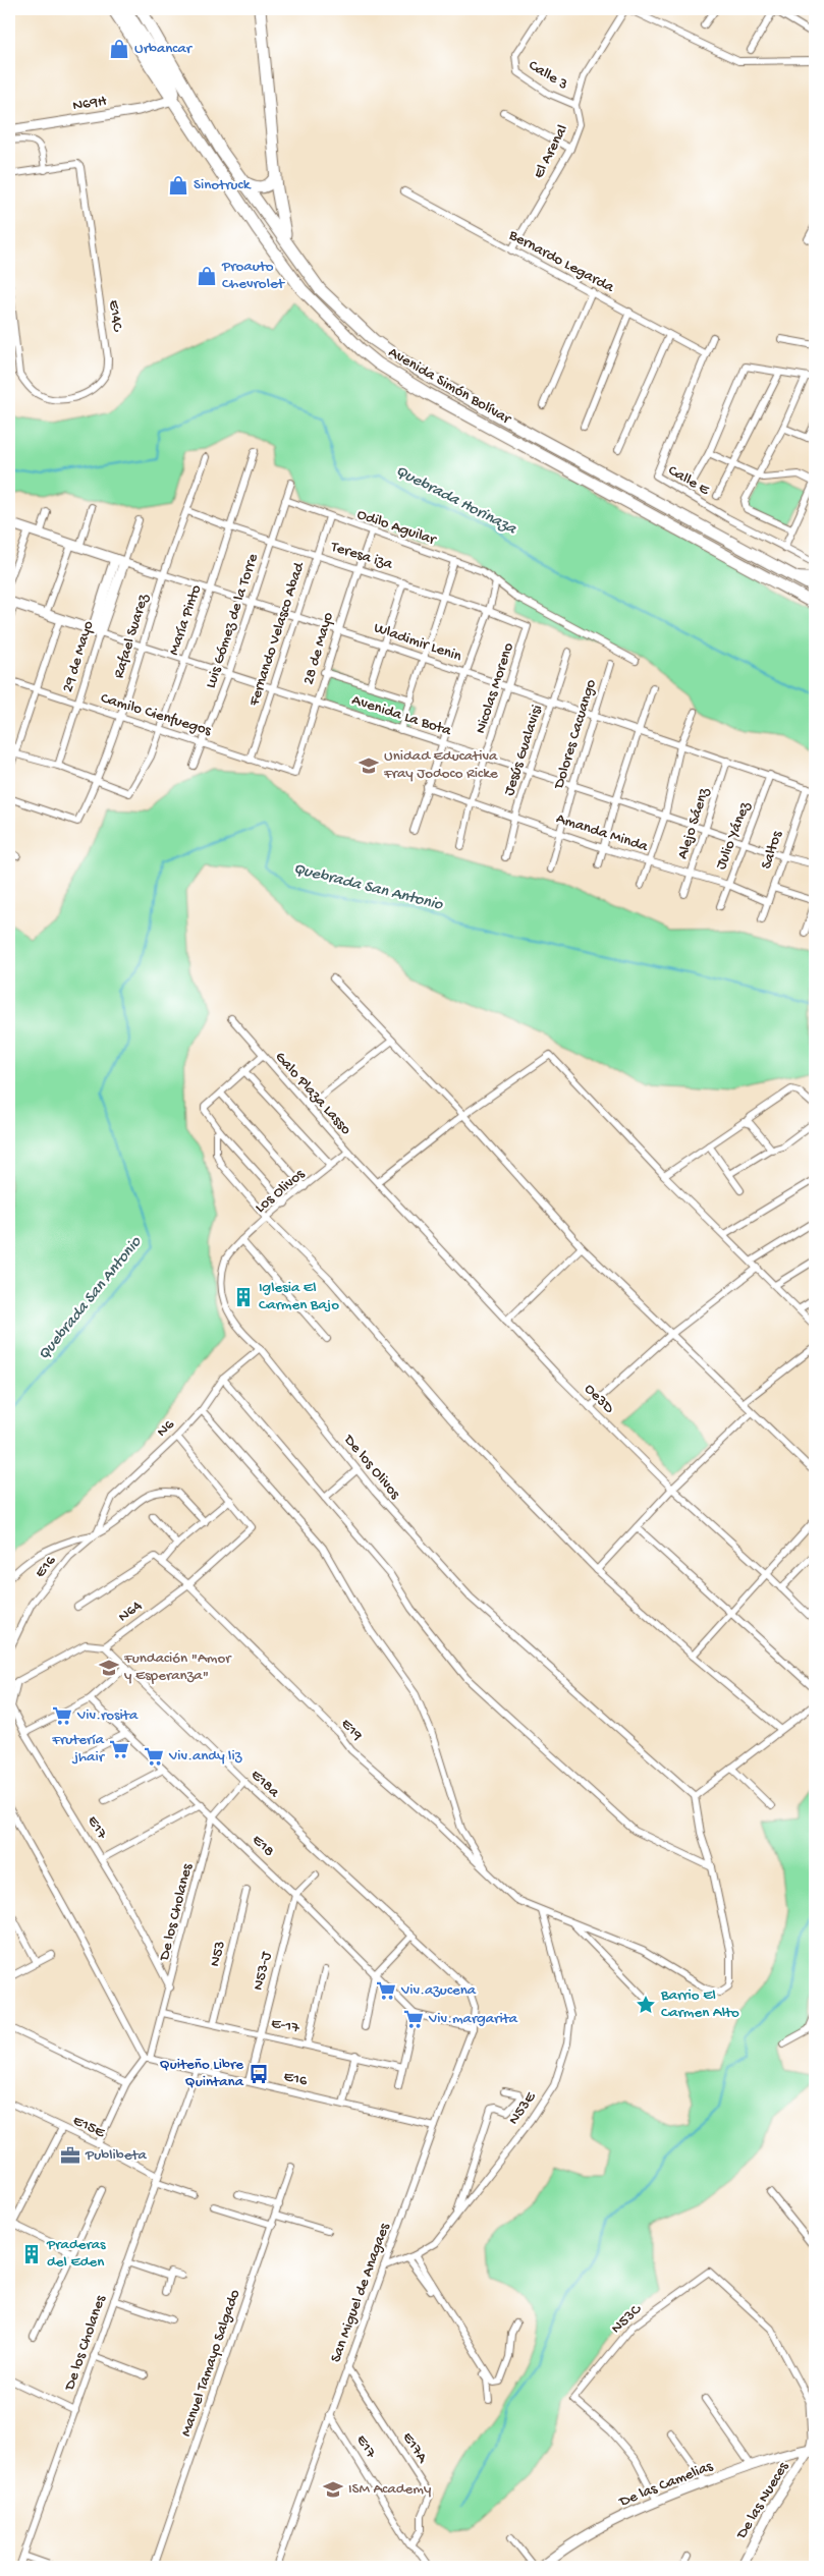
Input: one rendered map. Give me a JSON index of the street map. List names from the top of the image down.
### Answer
{
  "streets": {
    "highway": ["Avenida Simón Bolívar"],
    "street": [
      "Calle 3",
      "N69H",
      "El Arenal",
      "Bernardo Legarda",
      "E14C",
      "Calle E",
      "Odilo Aguilar",
      "Teresa iza",
      "María Pinto",
      "Luis Gómez de la Torre",
      "Fernando Velasco Abad",
      "Rafael Suarez",
      "Wladimir Lenin",
      "28 de Mayo",
      "29 de Mayo",
      "Nicolas Moreno",
      "Camilo Cienfuegos",
      "Avenida La Bota",
      "Dolores Cacuango",
      "Jesús Gualavisi",
      "Alejo Sáenz",
      "Amanda Minda",
      "Julio Yánez",
      "Saltos",
      "Galo Plaza Lasso",
      "Los Olivos",
      "Oe3D",
      "N6",
      "De los Olivos",
      "E16",
      "N64",
      "E19",
      "E18a",
      "E17",
      "E18",
      "De los Cholanes",
      "N53",
      "N53-J",
      "E-17",
      "N53E",
      "E15E",
      "San Miguel de Anagaes",
      "N53C",
      "Manuel Tamayo Salgado",
      "E17A",
      "De las Camelias",
      "De las Nueces"
    ]
  },
  "crossings": [
    ["Calle 3", "El Arenal"],
    ["N69H", "Avenida Simón Bolívar"],
    ["El Arenal", "Bernardo Legarda"],
    ["Bernardo Legarda", "Calle E"],
    ["Odilo Aguilar", "Luis Gómez de la Torre"],
    ["Odilo Aguilar", "Fernando Velasco Abad"],
    ["Odilo Aguilar", "28 de Mayo"],
    ["Teresa iza", "María Pinto"],
    ["Teresa iza", "Luis Gómez de la Torre"],
    ["Teresa iza", "Fernando Velasco Abad"],
    ["Teresa iza", "Rafael Suarez"],
    ["Teresa iza", "28 de Mayo"],
    ["Teresa iza", "Nicolas Moreno"],
    ["María Pinto", "Rafael Suarez"],
    ["María Pinto", "Wladimir Lenin"],
    ["María Pinto", "Camilo Cienfuegos"],
    ["María Pinto", "Avenida La Bota"],
    ["Luis Gómez de la Torre", "Wladimir Lenin"],
    ["Luis Gómez de la Torre", "Camilo Cienfuegos"],
    ["Luis Gómez de la Torre", "Avenida La Bota"],
    ["Fernando Velasco Abad", "Wladimir Lenin"],
    ["Fernando Velasco Abad", "Camilo Cienfuegos"],
    ["Fernando Velasco Abad", "Avenida La Bota"],
    ["Rafael Suarez", "Wladimir Lenin"],
    ["Rafael Suarez", "Camilo Cienfuegos"],
    ["Rafael Suarez", "Avenida La Bota"],
    ["Wladimir Lenin", "28 de Mayo"],
    ["Wladimir Lenin", "29 de Mayo"],
    ["Wladimir Lenin", "Nicolas Moreno"],
    ["Wladimir Lenin", "Dolores Cacuango"],
    ["Wladimir Lenin", "Jesús Gualavisi"],
    ["Wladimir Lenin", "Alejo Sáenz"],
    ["Wladimir Lenin", "Julio Yánez"],
    ["Wladimir Lenin", "Saltos"],
    ["28 de Mayo", "Camilo Cienfuegos"],
    ["28 de Mayo", "Avenida La Bota"],
    ["29 de Mayo", "Camilo Cienfuegos"],
    ["29 de Mayo", "Avenida La Bota"],
    ["Nicolas Moreno", "Avenida La Bota"],
    ["Nicolas Moreno", "Amanda Minda"],
    ["Avenida La Bota", "Dolores Cacuango"],
    ["Avenida La Bota", "Jesús Gualavisi"],
    ["Avenida La Bota", "Alejo Sáenz"],
    ["Avenida La Bota", "Julio Yánez"],
    ["Avenida La Bota", "Saltos"],
    ["Dolores Cacuango", "Amanda Minda"],
    ["Jesús Gualavisi", "Amanda Minda"],
    ["Alejo Sáenz", "Amanda Minda"],
    ["Amanda Minda", "Julio Yánez"],
    ["Amanda Minda", "Saltos"],
    ["Galo Plaza Lasso", "Los Olivos"],
    ["Galo Plaza Lasso", "Oe3D"],
    ["Los Olivos", "De los Olivos"],
    ["N6", "De los Olivos"],
    ["N6", "E16"],
    ["E16", "De los Cholanes"],
    ["E16", "N53-J"],
    ["E16", "San Miguel de Anagaes"],
    ["N64", "E19"],
    ["N64", "E18a"],
    ["E19", "N53E"],
    ["E18a", "De los Cholanes"],
    ["E18a", "San Miguel de Anagaes"],
    ["E17", "De los Cholanes"],
    ["E17", "San Miguel de Anagaes"],
    ["E17", "E17A"],
    ["E18", "De los Cholanes"],
    ["E18", "N53-J"],
    ["De los Cholanes", "E-17"],
    ["De los Cholanes", "E15E"],
    ["N53", "E-17"],
    ["N53-J", "E-17"],
    ["N53E", "San Miguel de Anagaes"],
    ["San Miguel de Anagaes", "E17A"],
    ["N53C", "De las Camelias"],
    ["De las Camelias", "De las Nueces"]
  ],
  "water": ["Quebrada Horinaza", "Quebrada San Antonio"],
  "places": {
    "shop": ["Urbancar", "Sinotruck", "Proauto Chevrolet"],
    "school or university": ["Unidad Educativa Fray Jodoco Ricke", "Fundación \"Amor y Esperanza\"", "ISM Academy"],
    "building": ["Iglesia El Carmen Bajo", "Praderas del Eden"],
    "supermarket": [
      "Viv.rosita",
      "Frutería jhair",
      "Viv.andy liz",
      "Viv.azucena",
      "Viv.margarita"
    ],
    "place": ["Barrio El Carmen Alto"],
    "bus stop": ["Quiteño Libre Quintana"],
    "office": ["Publibeta"]
  }
}
